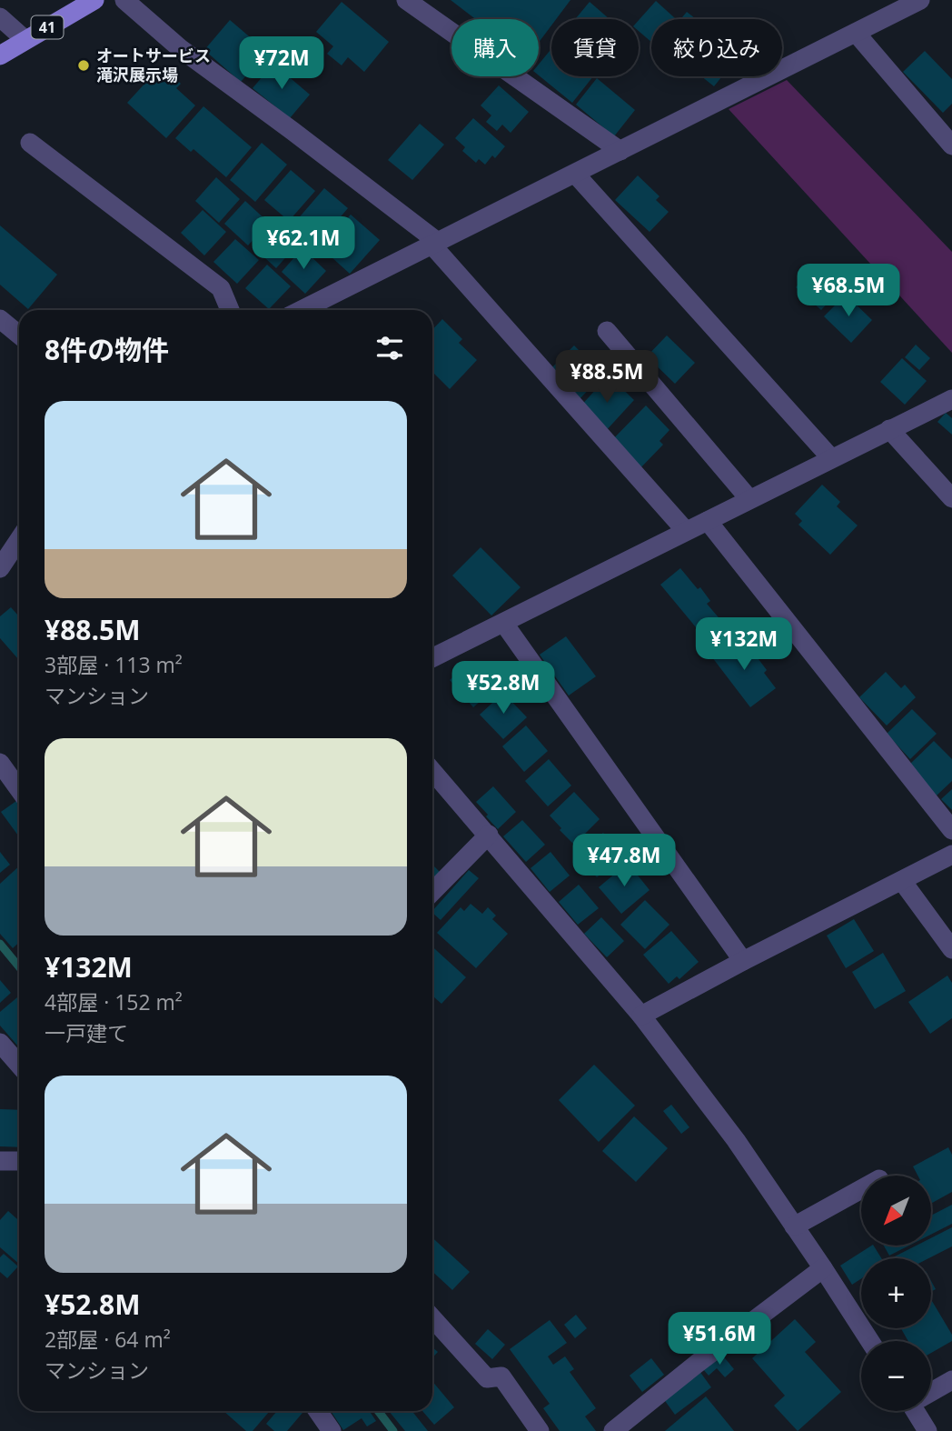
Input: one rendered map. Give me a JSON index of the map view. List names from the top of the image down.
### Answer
{
  "streets": {
    "main road": ["41"]
  },
  "places": ["オートサービス 滝沢展示場"],
  "north": "bottom left",
  "page": {
    "chip": ["購入", "賃貸", "絞り込み"],
    "price": [
      "¥72M",
      "¥62.1M",
      "¥68.5M",
      "¥88.5M",
      "¥132M",
      "¥52.8M",
      "¥47.8M",
      "¥51.6M"
    ],
    "heading": "8件の物件",
    "list": [
      {
        "name": "¥88.5M",
        "note": "3部屋 · 113 m² · マンション"
      },
      {
        "name": "¥132M",
        "note": "4部屋 · 152 m² · 一戸建て"
      },
      {
        "name": "¥52.8M",
        "note": "2部屋 · 64 m² · マンション"
      }
    ],
    "map_buttons": ["+", "−"]
  }
}
